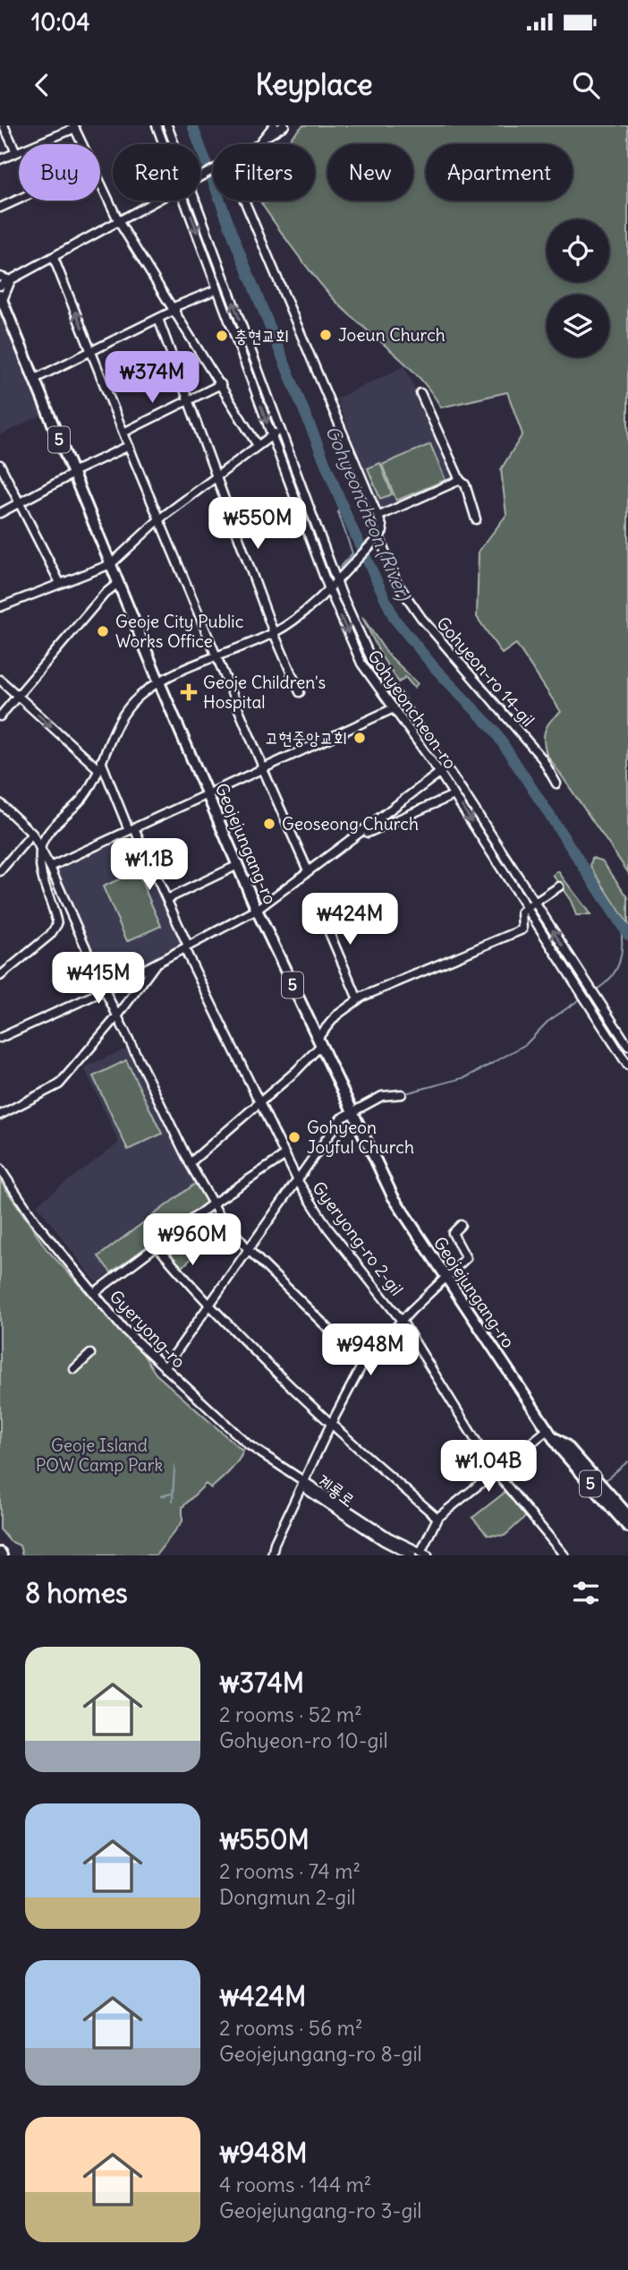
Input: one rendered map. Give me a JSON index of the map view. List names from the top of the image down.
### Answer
{
  "streets": {
    "main road": ["5", "Geojejungang-ro"],
    "street": [
      "Gohyeon-ro 14-gil",
      "Gohyeoncheon-ro",
      "Gyeryong-ro 2-gil",
      "Gyeryong-ro",
      "계룡로"
    ]
  },
  "crossings": [
    ["Gyeryong-ro", "계룡로"]
  ],
  "water": ["Gohyeoncheon (River)"],
  "parks": ["Geoje Island POW Camp Park"],
  "places": {
    "other": [
      "Joeun Church",
      "충현교회",
      "Geoje City Public Works Office",
      "고현중앙교회",
      "Geoseong Church",
      "Gohyeon Joyful Church"
    ],
    "health": ["Geoje Children's Hospital"]
  },
  "page": {
    "status": "10:04",
    "header": "Keyplace",
    "chip": [
      "Buy",
      "Rent",
      "Filters",
      "New",
      "Apartment"
    ],
    "price": [
      "₩374M",
      "₩550M",
      "₩1.1B",
      "₩424M",
      "₩415M",
      "₩960M",
      "₩948M",
      "₩1.04B"
    ],
    "heading": "8 homes",
    "list": [
      {
        "name": "₩374M",
        "note": "2 rooms · 52 m² · Gohyeon-ro 10-gil"
      },
      {
        "name": "₩550M",
        "note": "2 rooms · 74 m² · Dongmun 2-gil"
      },
      {
        "name": "₩424M",
        "note": "2 rooms · 56 m² · Geojejungang-ro 8-gil"
      },
      {
        "name": "₩948M",
        "note": "4 rooms · 144 m² · Geojejungang-ro 3-gil"
      }
    ]
  }
}
